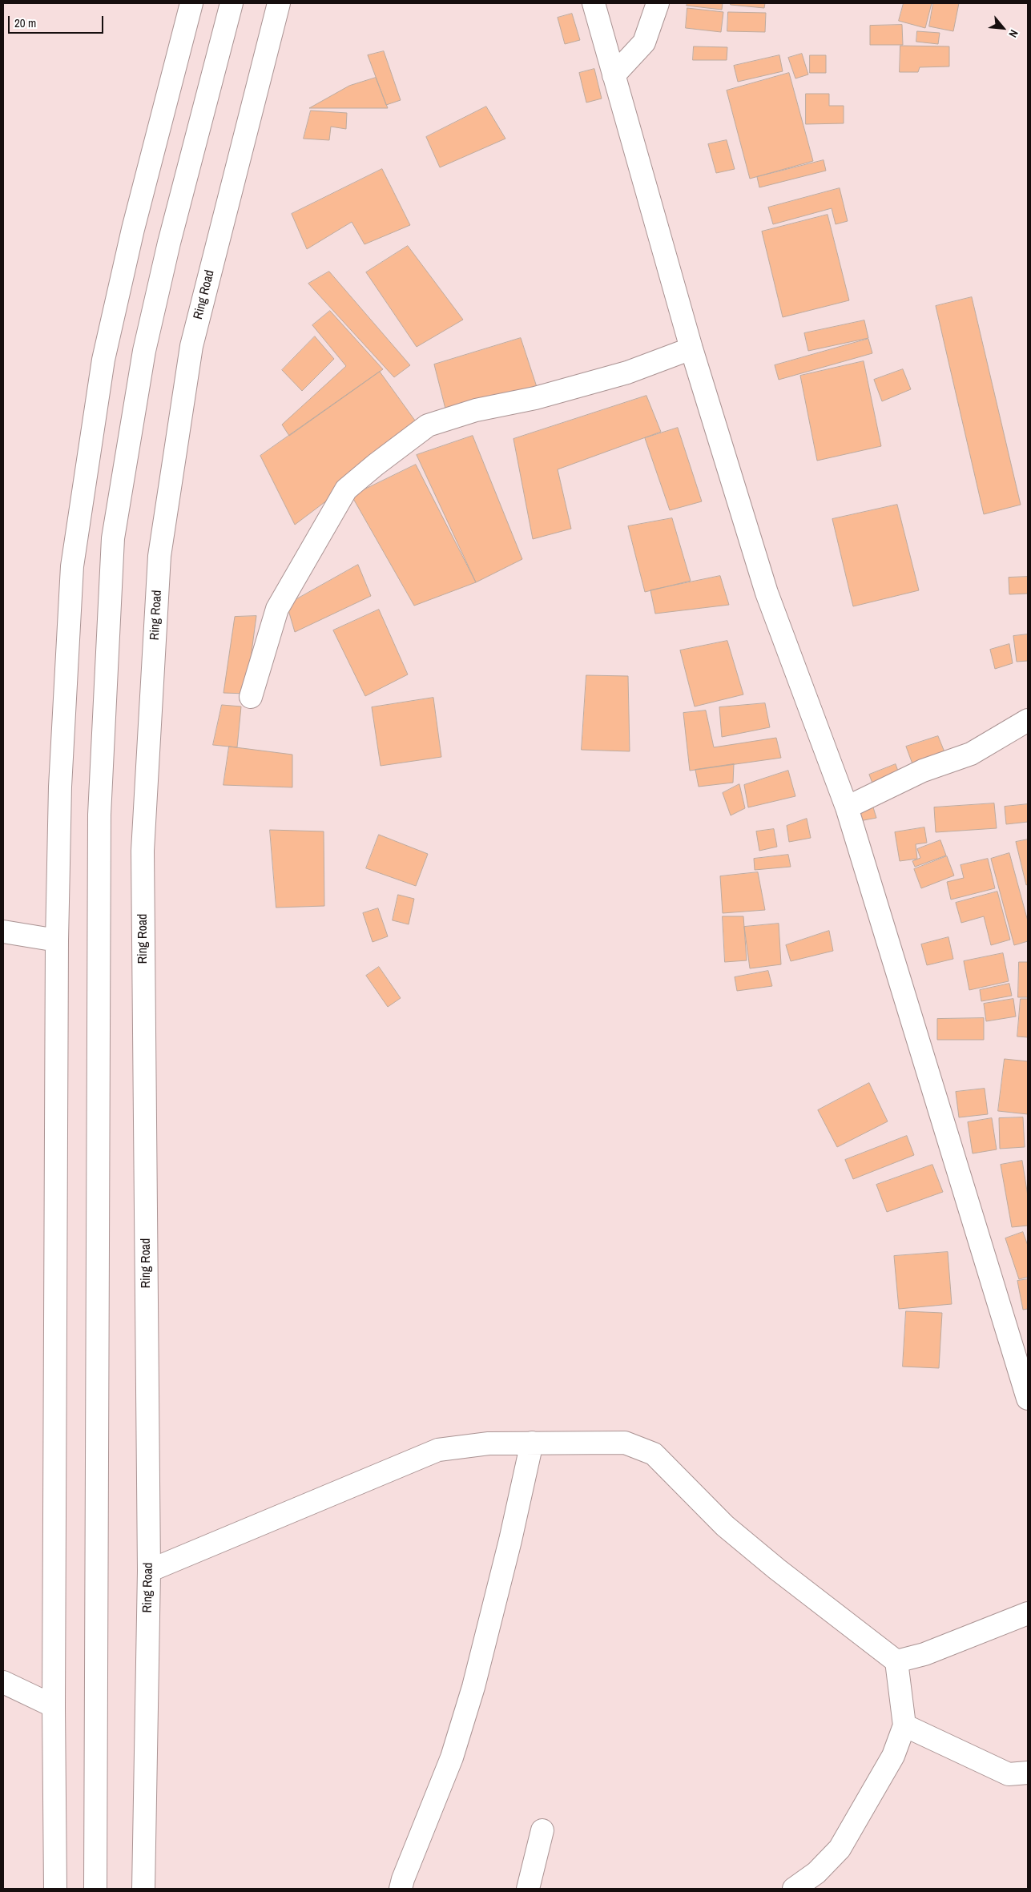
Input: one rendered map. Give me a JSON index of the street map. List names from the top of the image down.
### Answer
{
  "streets": {
    "main road": ["Ring Road"]
  },
  "scale_bar": "20 m",
  "north": "bottom right"
}
